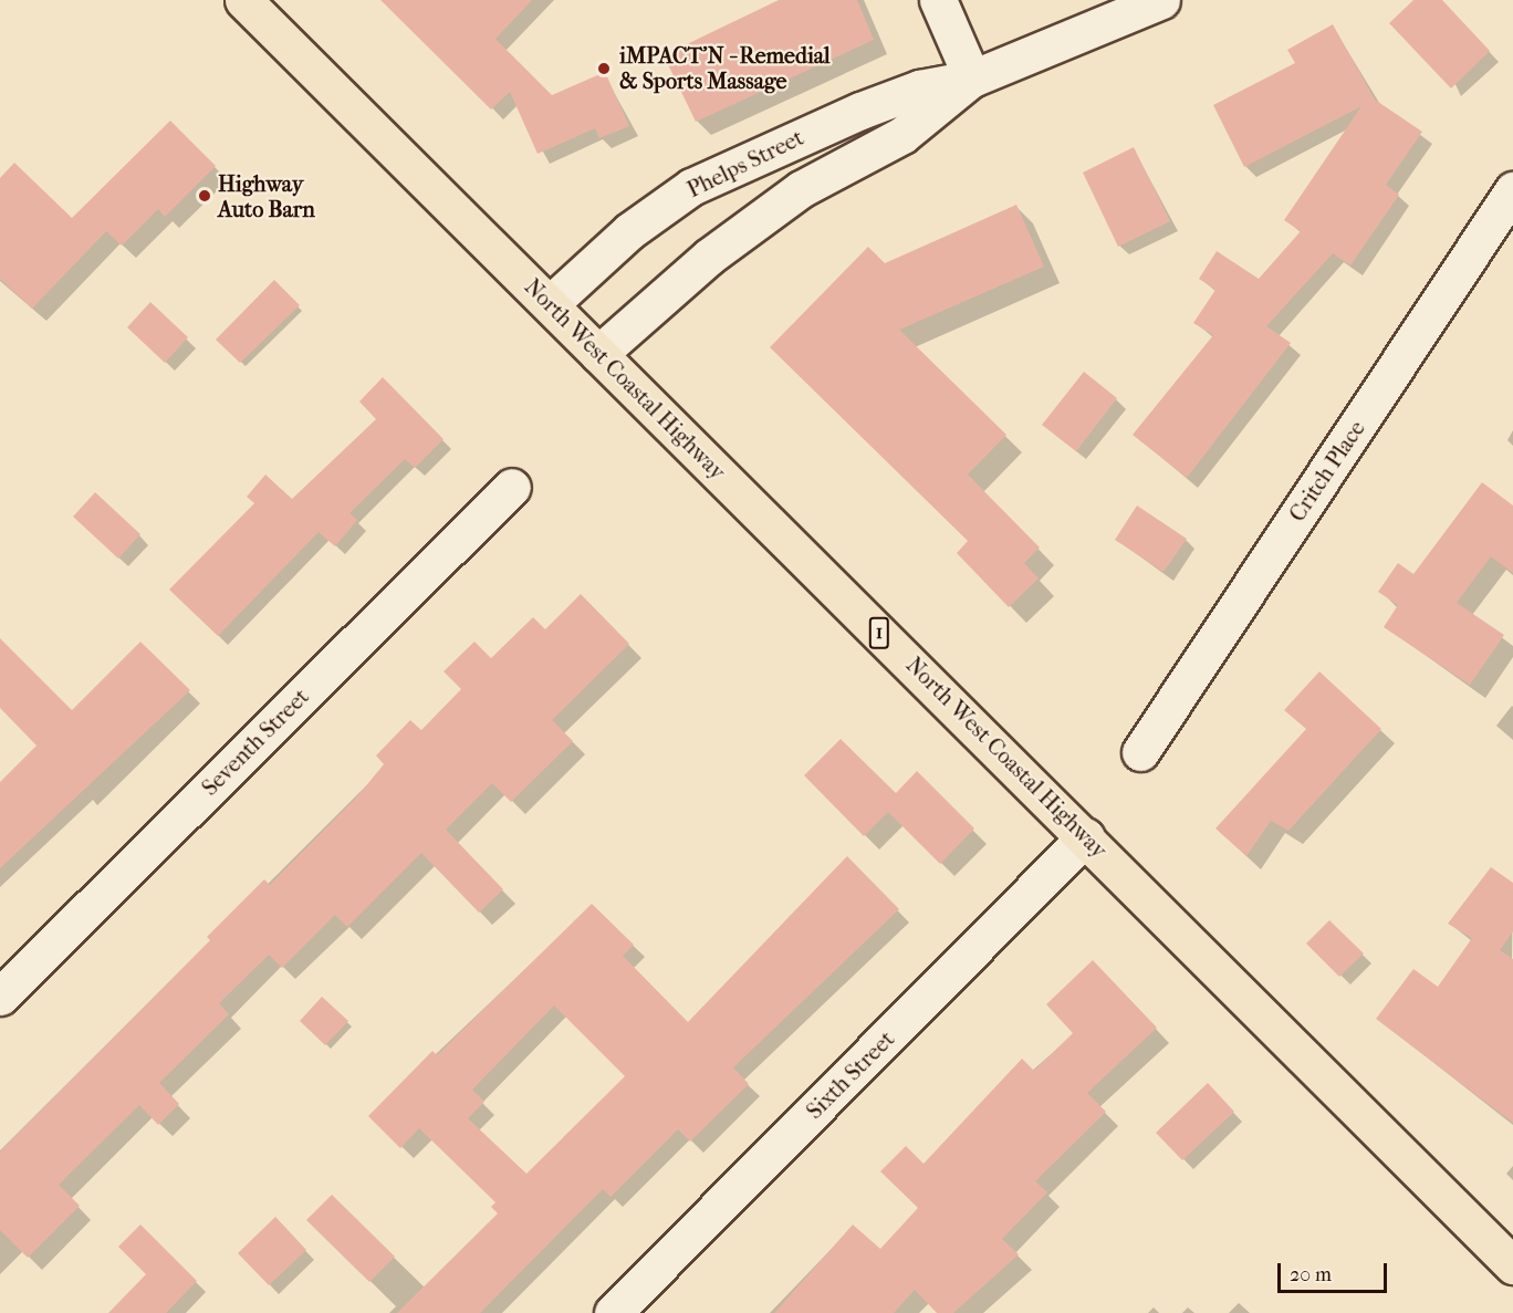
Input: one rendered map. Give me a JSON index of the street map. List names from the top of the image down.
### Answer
{
  "streets": {
    "highway": ["North West Coastal Highway", "1"],
    "street": [
      "Phelps Street",
      "Critch Place",
      "Seventh Street",
      "Sixth Street"
    ]
  },
  "crossings": [
    ["Phelps Street", "North West Coastal Highway"],
    ["North West Coastal Highway", "Sixth Street"]
  ],
  "places": ["iMPACT'N - Remedial & Sports Massage", "Highway Auto Barn"],
  "scale_bar": "20 m"
}
